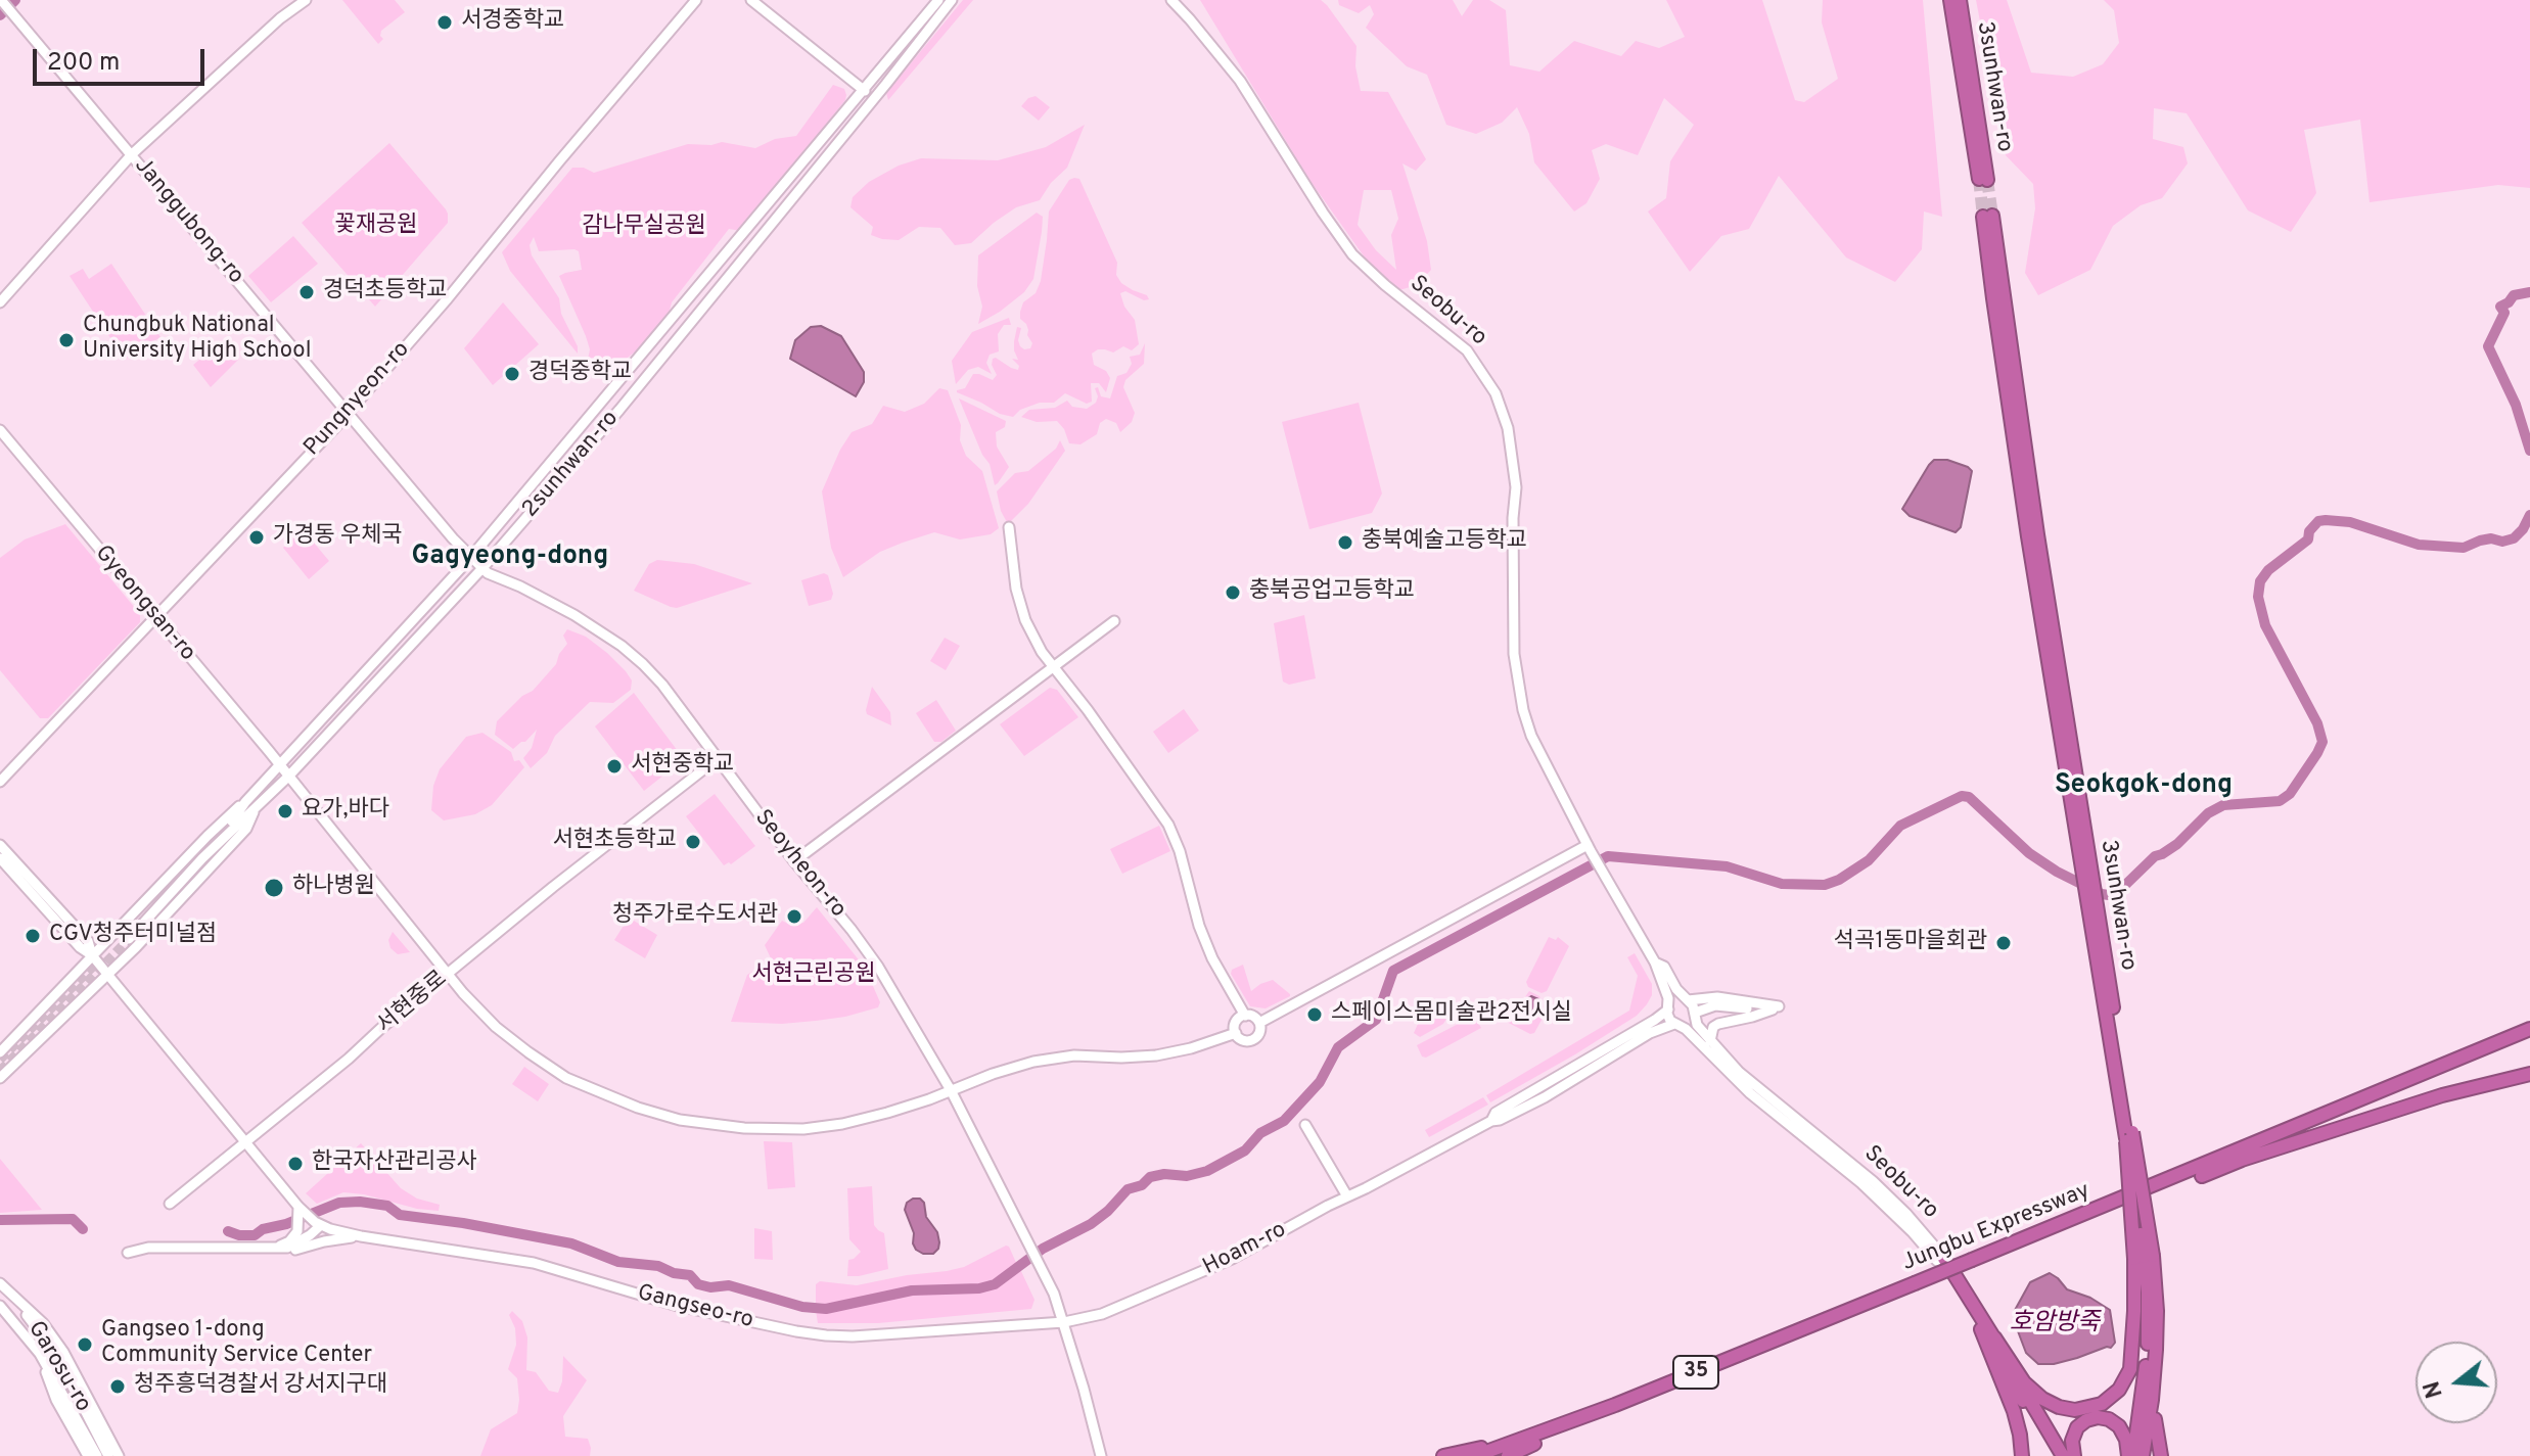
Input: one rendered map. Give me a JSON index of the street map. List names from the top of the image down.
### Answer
{
  "streets": {
    "highway": [
      "3sunhwan-ro",
      "Seobu-ro",
      "Jungbu Expressway",
      "35"
    ],
    "street": [
      "Janggubong-ro",
      "Pungnyeon-ro",
      "2sunhwan-ro",
      "Gyeongsan-ro",
      "Seoyheon-ro",
      "서현중로",
      "Hoam-ro",
      "Gangseo-ro",
      "Garosu-ro"
    ]
  },
  "crossings": [
    ["Janggubong-ro", "Pungnyeon-ro"],
    ["Janggubong-ro", "2sunhwan-ro"],
    ["Janggubong-ro", "Seoyheon-ro"],
    ["Pungnyeon-ro", "Gyeongsan-ro"],
    ["2sunhwan-ro", "Gyeongsan-ro"],
    ["2sunhwan-ro", "Seoyheon-ro"],
    ["Gyeongsan-ro", "Seoyheon-ro"],
    ["Gyeongsan-ro", "서현중로"],
    ["Seoyheon-ro", "서현중로"],
    ["Seoyheon-ro", "Gangseo-ro"],
    ["Hoam-ro", "Gangseo-ro"]
  ],
  "districts": ["Gagyeong-dong", "Seokgok-dong"],
  "water": ["호암방죽"],
  "parks": ["꽃재공원", "감나무실공원", "서현근린공원"],
  "places": [
    "서경중학교",
    "경덕초등학교",
    "Chungbuk National University High School",
    "경덕중학교",
    "가경동 우체국",
    "충북예술고등학교",
    "충북공업고등학교",
    "서현중학교",
    "요가,바다",
    "서현초등학교",
    "하나병원",
    "청주가로수도서관",
    "CGV청주터미널점",
    "석곡1동마을회관",
    "스페이스몸미술관2전시실",
    "한국자산관리공사",
    "Gangseo 1-dong Community Service Center",
    "청주흥덕경찰서 강서지구대"
  ],
  "scale_bar": "200 m",
  "north": "left"
}
